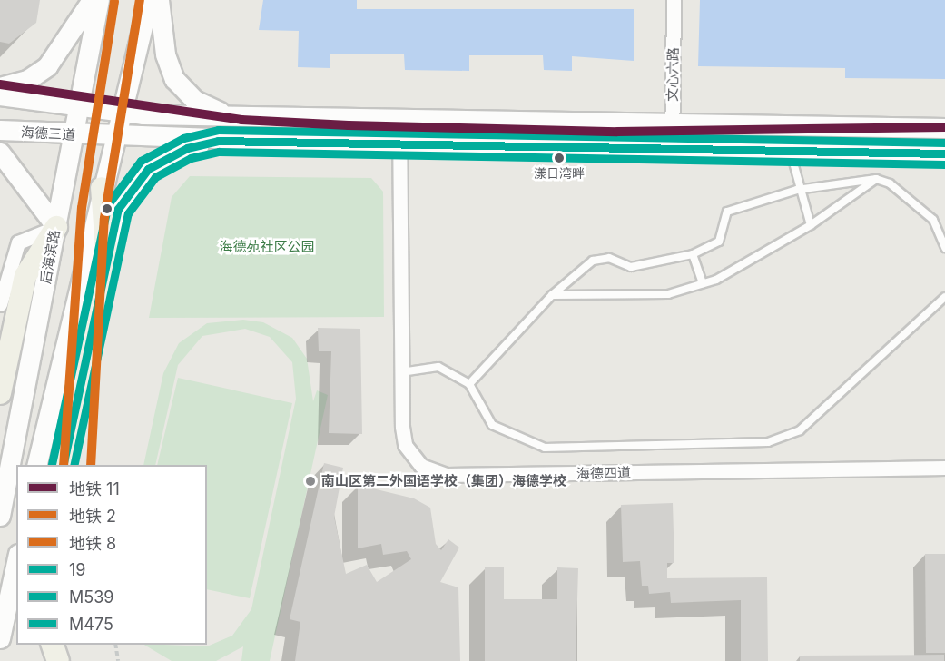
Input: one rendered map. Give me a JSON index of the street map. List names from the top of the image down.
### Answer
{
  "streets": {
    "main road": ["海德三道", "后海滨路"],
    "street": ["文心六路", "海德四道"]
  },
  "crossings": [
    ["文心六路", "海德三道"],
    ["海德三道", "后海滨路"],
    ["海德三道", "海德四道"]
  ],
  "parks": ["海德苑社区公园"],
  "places": ["漾日湾畔", "南山区第二外国语学校（集团）海德学校"],
  "lines": [
    "metro line 2",
    "metro line 8",
    "metro line 11",
    "transit line M475",
    "transit line 19",
    "transit line M539"
  ],
  "legend": [
    "地铁 11",
    "地铁 2",
    "地铁 8",
    "19",
    "M539",
    "M475"
  ]
}
